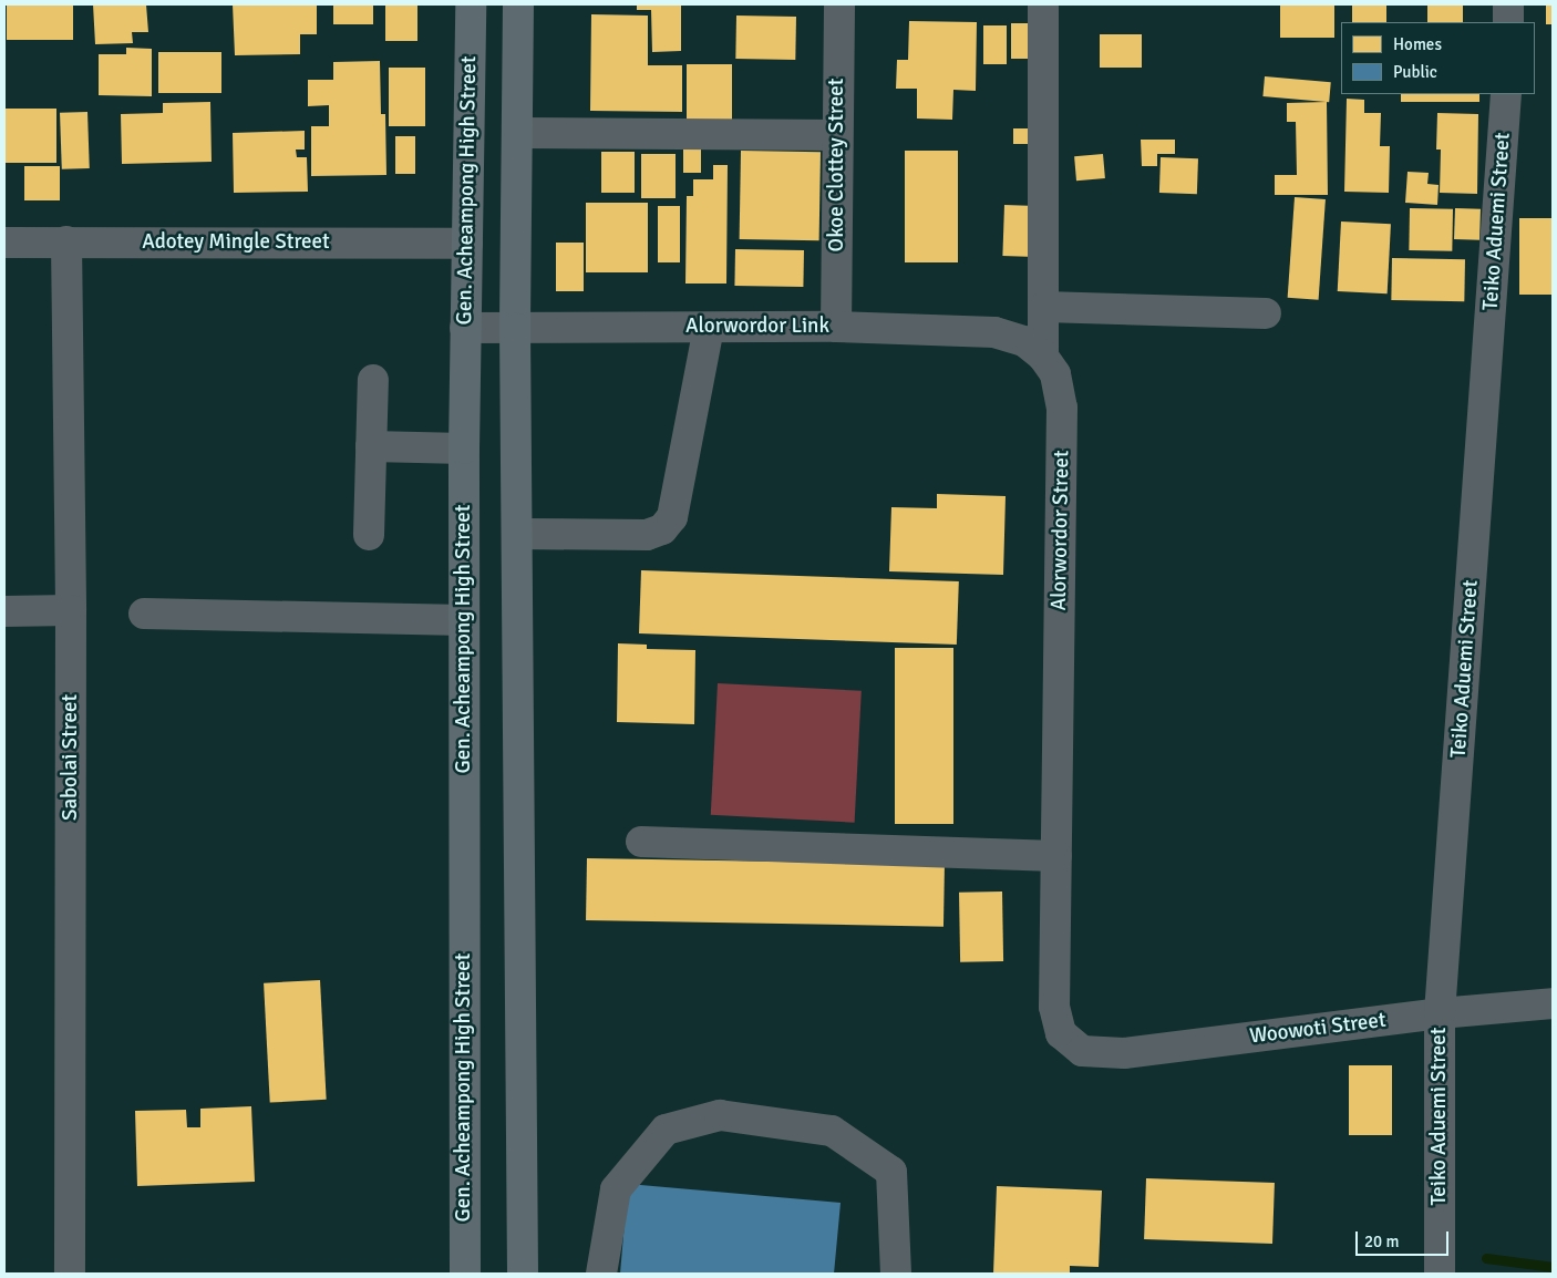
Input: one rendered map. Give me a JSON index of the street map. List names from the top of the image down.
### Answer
{
  "streets": {
    "main road": ["Gen. Acheampong High Street"],
    "street": [
      "Okoe Clottey Street",
      "Teiko Aduemi Street",
      "Adotey Mingle Street",
      "Alorwordor Link",
      "Alorwordor Street",
      "Sabolai Street",
      "Woowoti Street"
    ]
  },
  "crossings": [
    ["Okoe Clottey Street", "Alorwordor Link"],
    ["Gen. Acheampong High Street", "Adotey Mingle Street"],
    ["Gen. Acheampong High Street", "Alorwordor Link"],
    ["Teiko Aduemi Street", "Woowoti Street"],
    ["Adotey Mingle Street", "Sabolai Street"],
    ["Alorwordor Link", "Alorwordor Street"],
    ["Alorwordor Street", "Woowoti Street"]
  ],
  "legend": ["Homes", "Public"],
  "scale_bar": "20 m"
}
